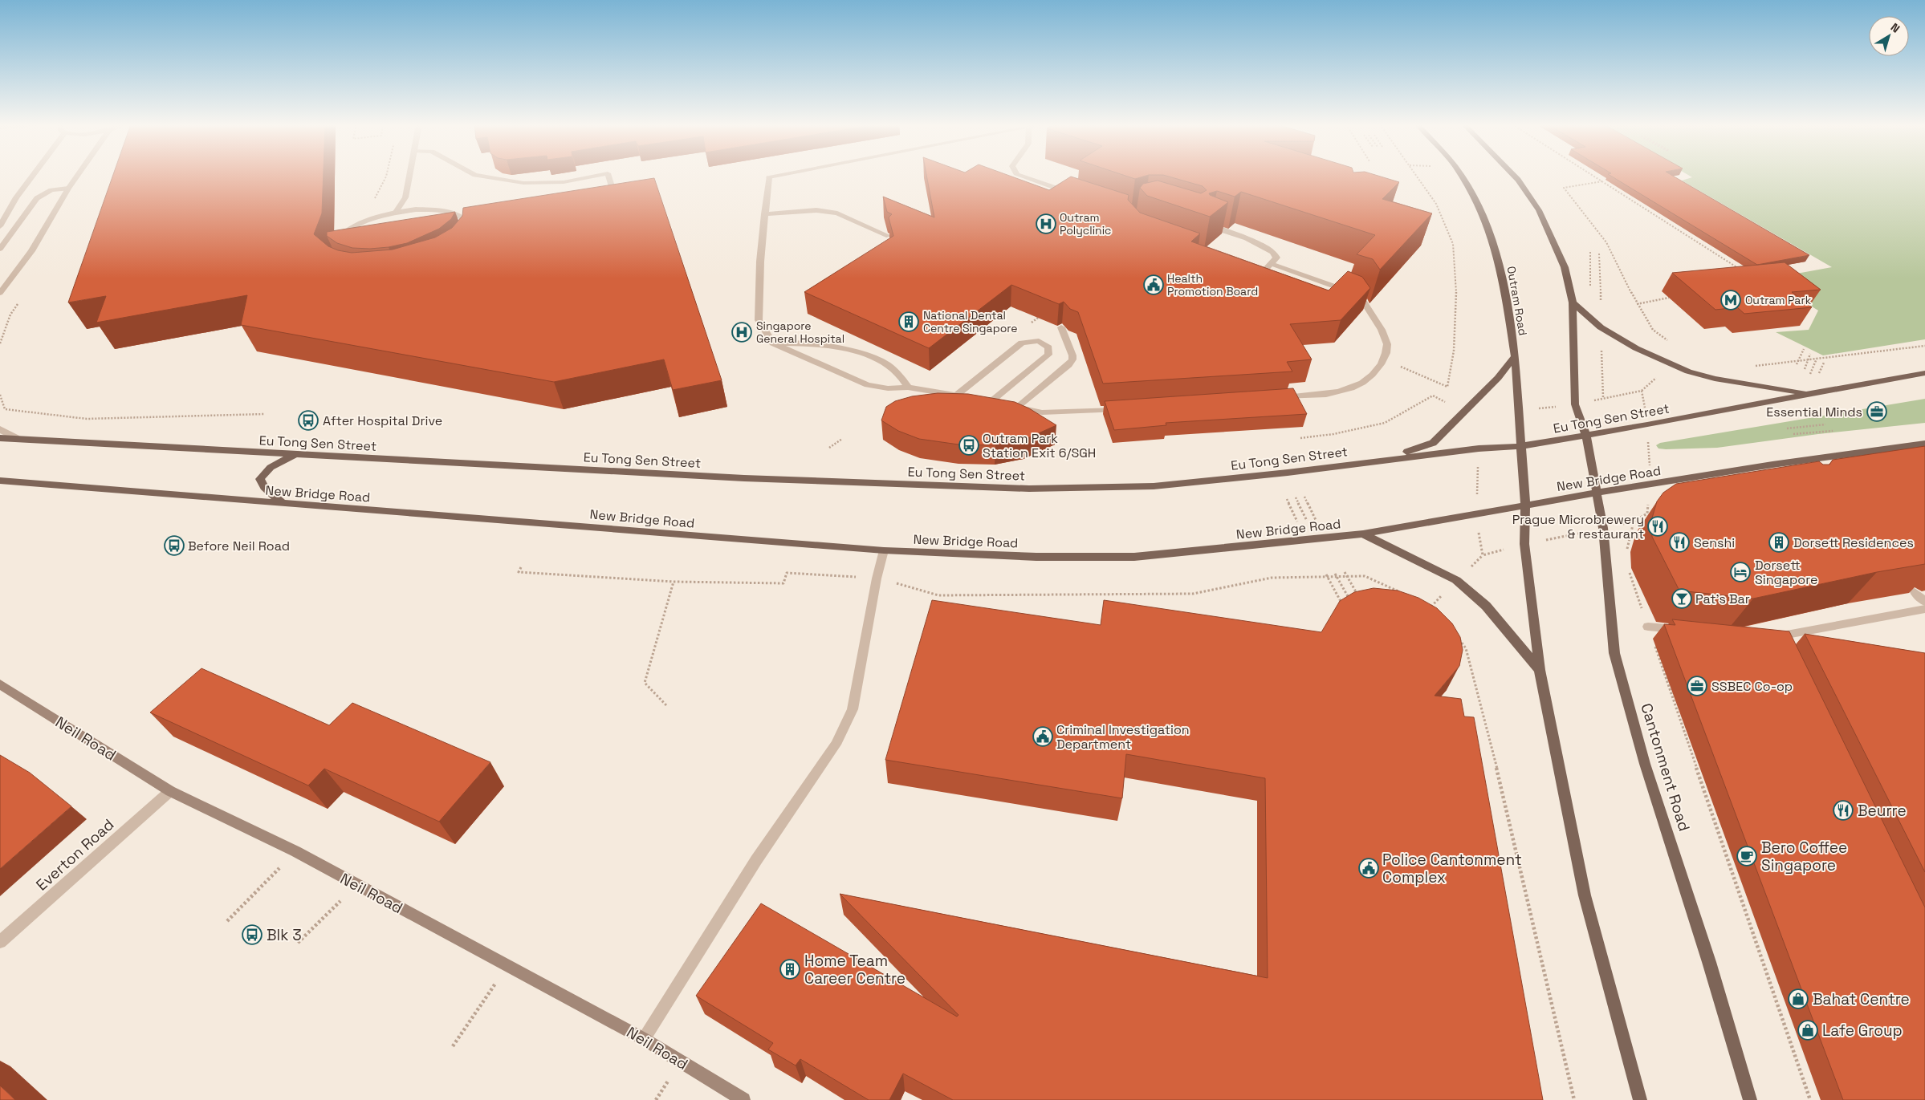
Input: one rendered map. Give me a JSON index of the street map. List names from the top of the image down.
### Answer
{
  "streets": {
    "main road": [
      "Outram Road",
      "Eu Tong Sen Street",
      "New Bridge Road",
      "Neil Road",
      "Cantonment Road"
    ],
    "street": ["Everton Road"]
  },
  "crossings": [
    ["Outram Road", "Eu Tong Sen Street"],
    ["Outram Road", "New Bridge Road"],
    ["Eu Tong Sen Street", "Cantonment Road"],
    ["New Bridge Road", "Cantonment Road"],
    ["Neil Road", "Everton Road"]
  ],
  "places": {
    "hospital": ["Outram Polyclinic", "Singapore General Hospital"],
    "public building": ["Health Promotion Board", "Criminal Investigation Department", "Police Cantonment Complex"],
    "metro station": ["Outram Park"],
    "building": ["National Dental Centre Singapore", "Dorsett Residences", "Home Team Career Centre"],
    "office": ["Essential Minds", "SSBEC Co-op"],
    "bus stop": [
      "After Hospital Drive",
      "Outram Park Station Exit 6/SGH",
      "Before Neil Road",
      "Blk 3"
    ],
    "restaurant": ["Prague Microbrewery & restaurant", "Senshi", "Beurre"],
    "hotel": ["Dorsett Singapore"],
    "bar": ["Pat’s Bar"],
    "cafe": ["Bero Coffee Singapore"],
    "shop": ["Bahat Centre", "Lafe Group"]
  },
  "north": "top right"
}
